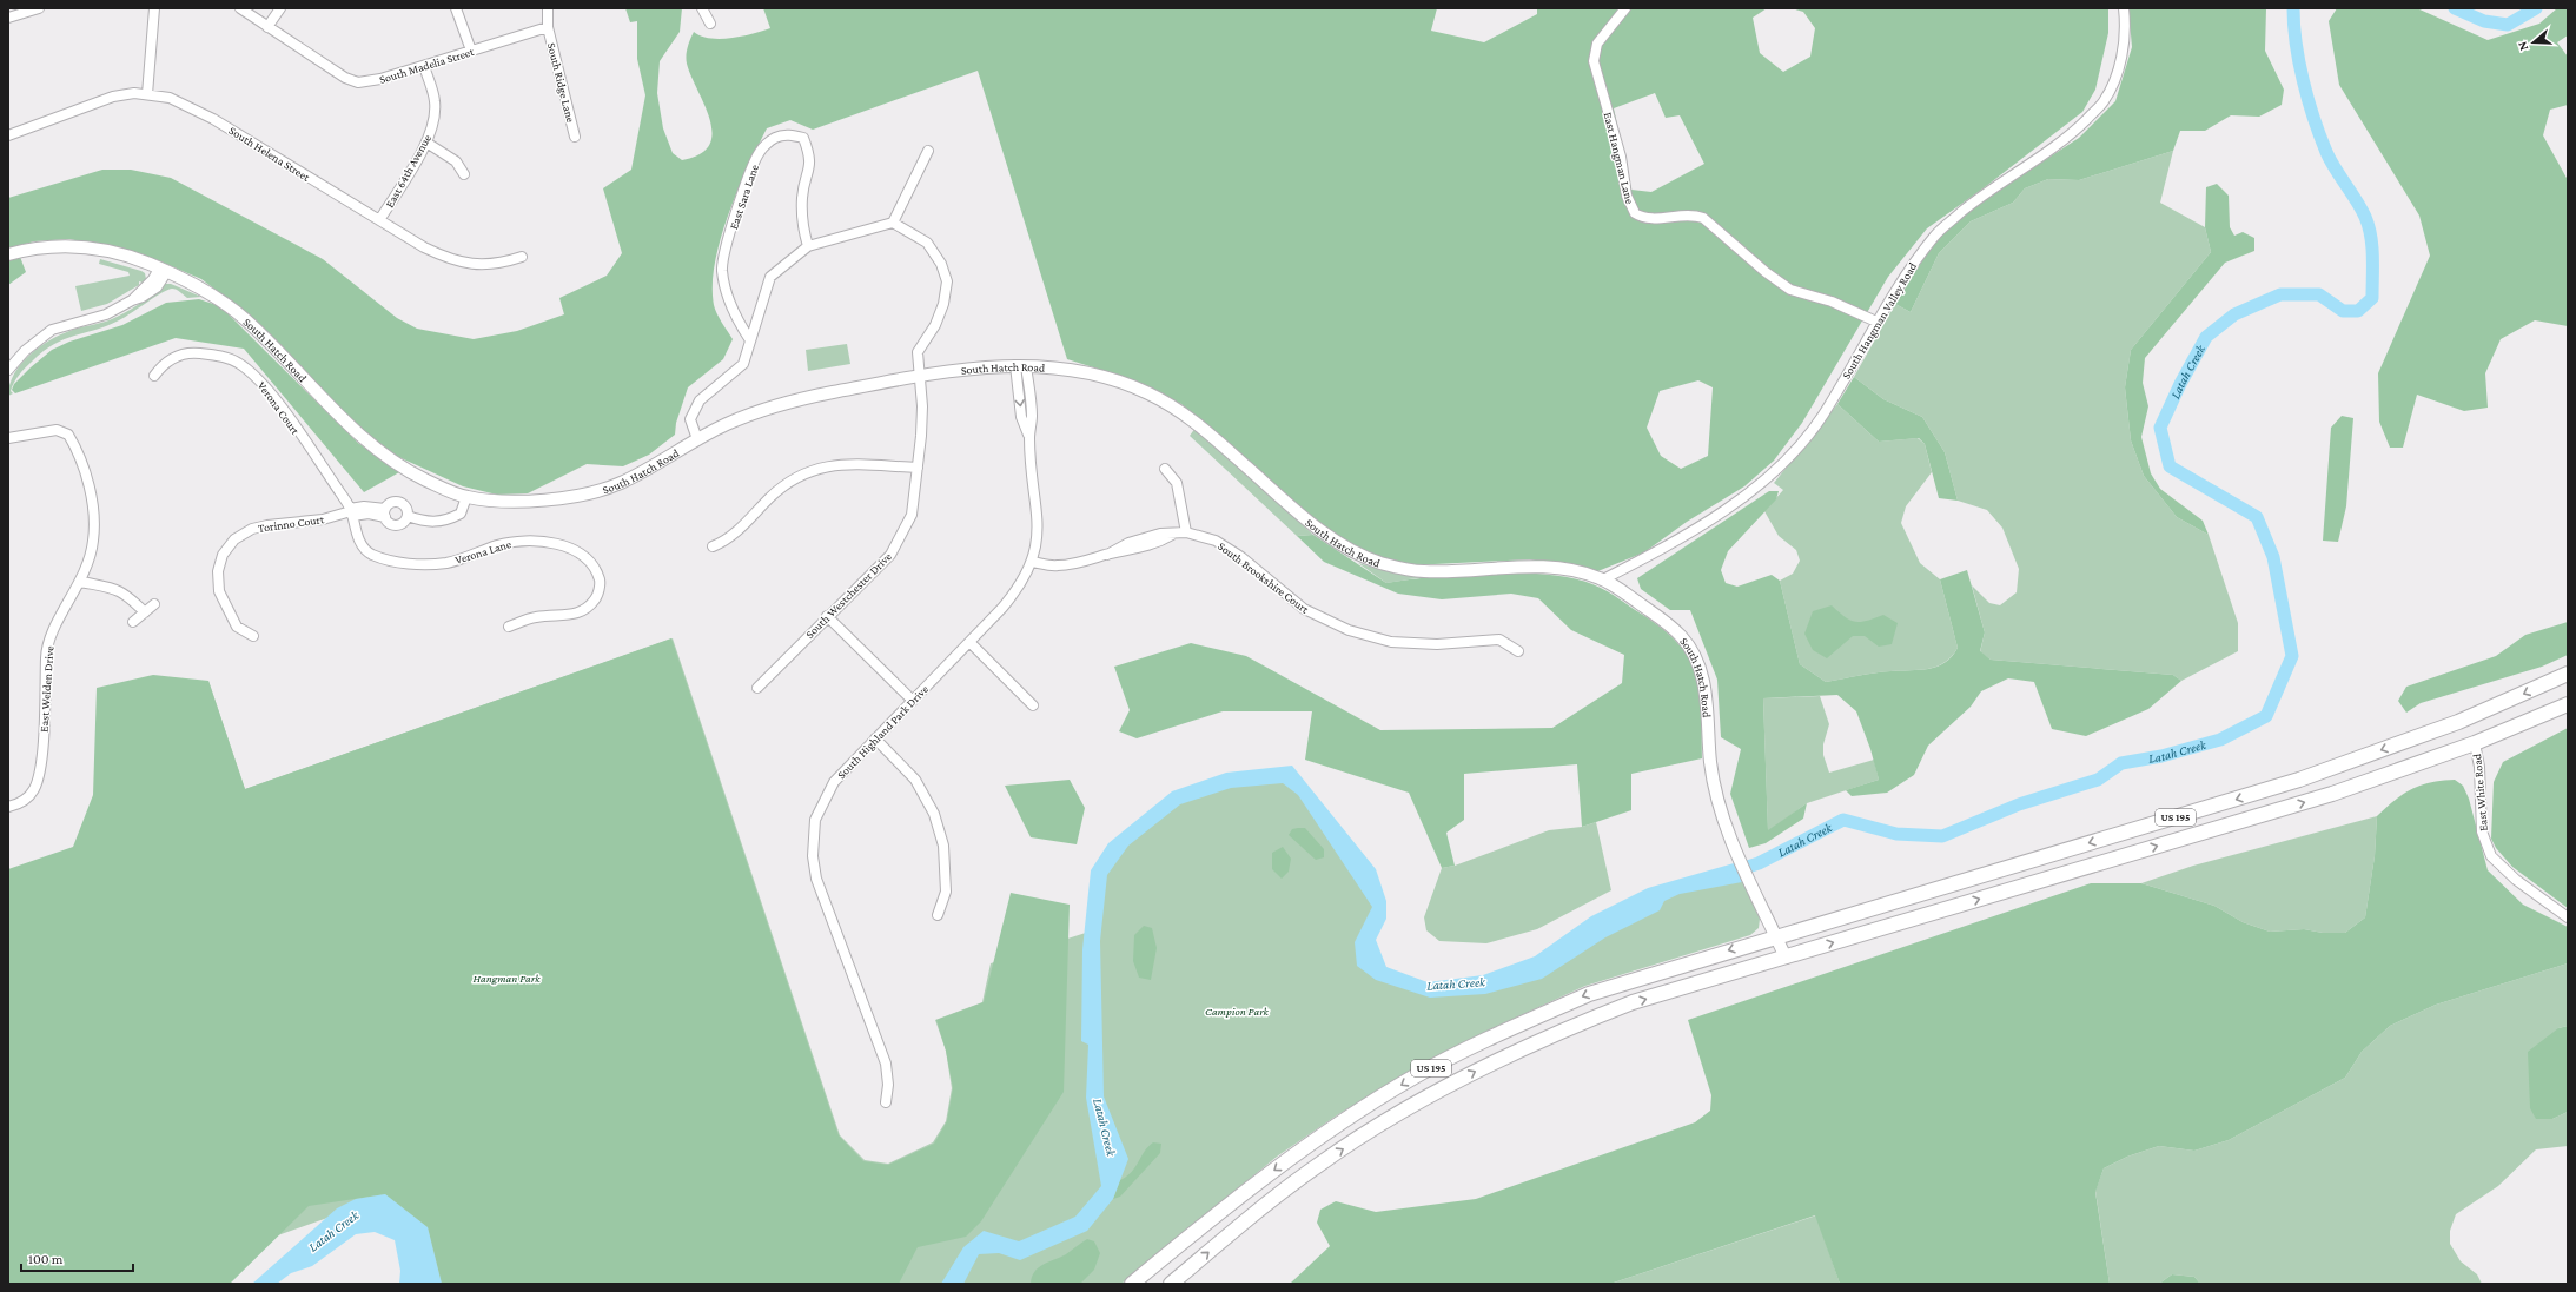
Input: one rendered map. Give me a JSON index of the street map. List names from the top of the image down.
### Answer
{
  "streets": {
    "highway": ["US 195"],
    "main road": ["South Hatch Road"],
    "street": [
      "South Madelia Street",
      "South Ridge Lane",
      "South Helena Street",
      "East Hangman Lane",
      "East 64th Avenue",
      "East Sara Lane",
      "South Hangman Valley Road",
      "Verona Court",
      "Torinno Court",
      "Verona Lane",
      "South Brookshire Court",
      "South Westchester Drive",
      "East Welden Drive",
      "South Highland Park Drive",
      "East White Road"
    ]
  },
  "crossings": [
    ["South Madelia Street", "South Ridge Lane"],
    ["South Madelia Street", "East 64th Avenue"],
    ["South Helena Street", "East 64th Avenue"],
    ["East Hangman Lane", "South Hangman Valley Road"],
    ["South Hangman Valley Road", "South Hatch Road"],
    ["South Hatch Road", "South Westchester Drive"],
    ["South Hatch Road", "South Highland Park Drive"],
    ["South Hatch Road", "US 195"],
    ["Verona Court", "Torinno Court"],
    ["Verona Court", "Verona Lane"],
    ["Torinno Court", "Verona Lane"],
    ["South Brookshire Court", "South Highland Park Drive"],
    ["East White Road", "US 195"]
  ],
  "water": ["Latah Creek"],
  "parks": ["Hangman Park", "Campion Park"],
  "scale_bar": "100 m",
  "north": "left"
}
